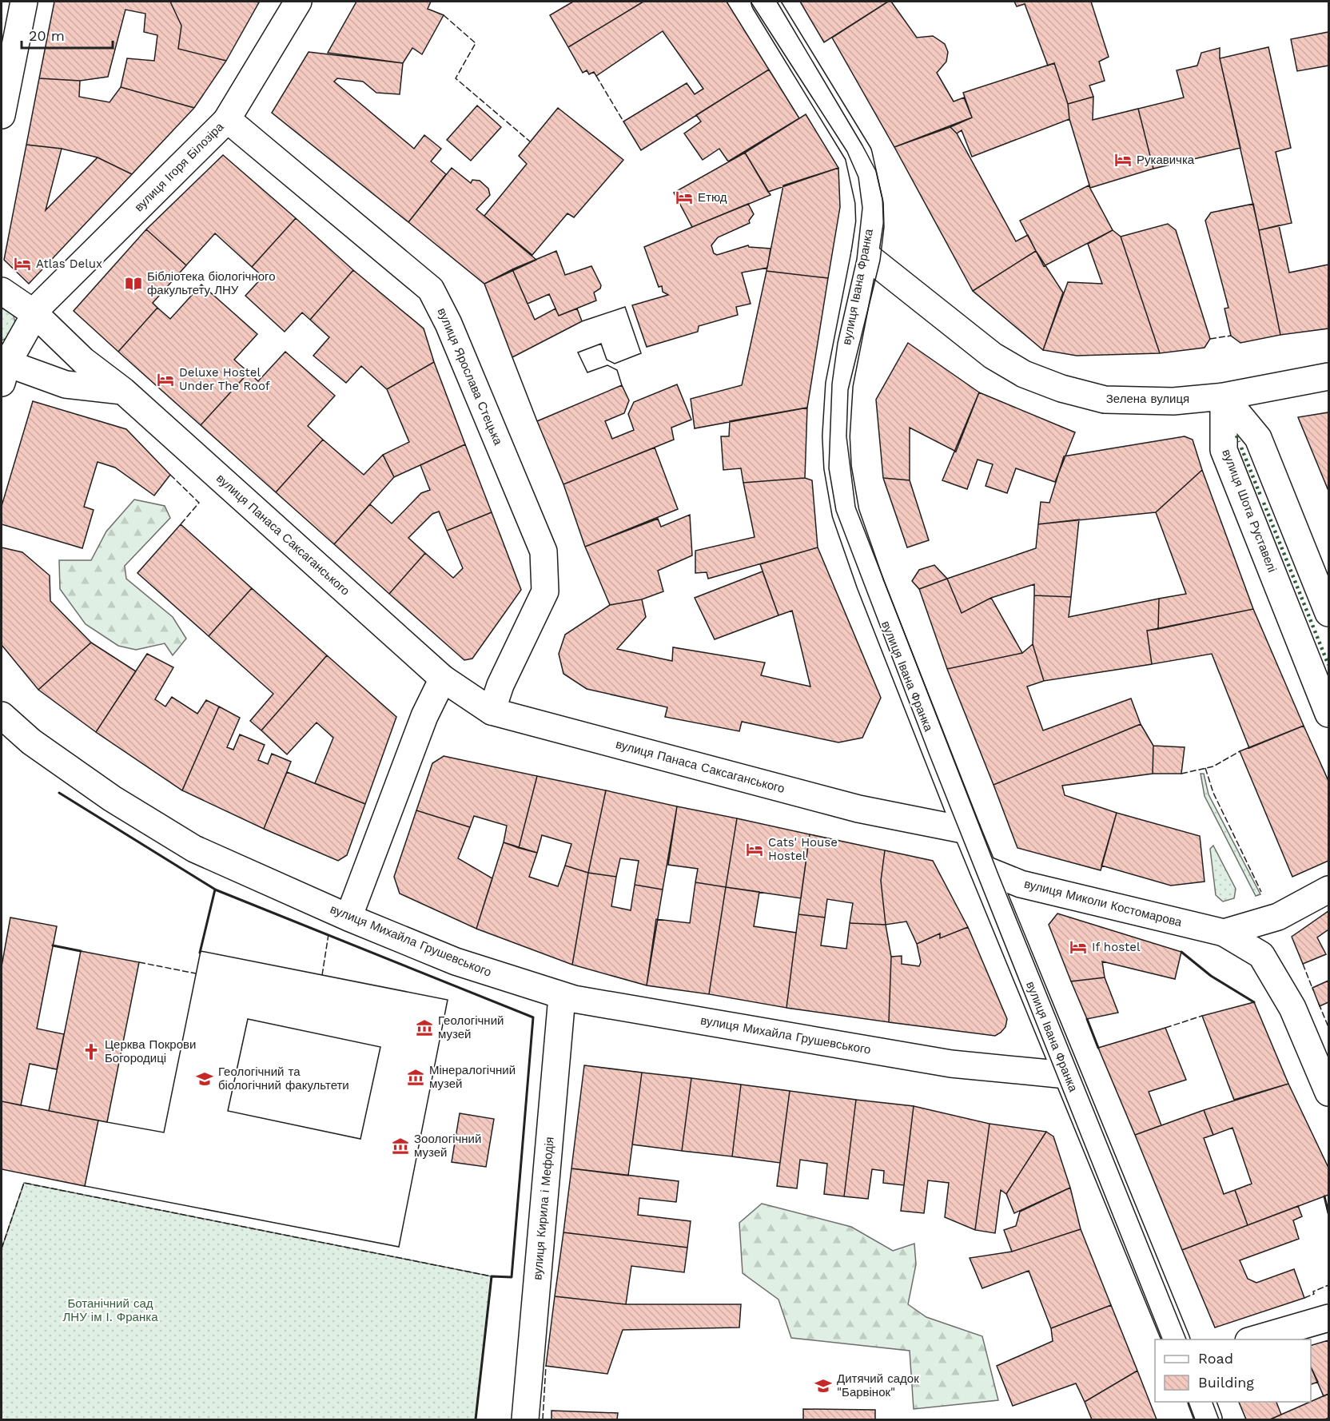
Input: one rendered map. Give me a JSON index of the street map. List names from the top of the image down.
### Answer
{
  "streets": {
    "street": [
      "вулиця Ігоря Білозіра",
      "вулиця Івана Франка",
      "вулиця Ярослава Стецька",
      "Зелена вулиця",
      "вулиця Шота Руставелі",
      "вулиця Панаса Саксаганського",
      "вулиця Миколи Костомарова",
      "вулиця Михайла Грушевського",
      "вулиця Кирила і Мефодія"
    ]
  },
  "crossings": [
    ["вулиця Ігоря Білозіра", "вулиця Ярослава Стецька"],
    ["вулиця Ігоря Білозіра", "вулиця Панаса Саксаганського"],
    ["вулиця Івана Франка", "Зелена вулиця"],
    ["вулиця Івана Франка", "вулиця Панаса Саксаганського"],
    ["вулиця Івана Франка", "вулиця Миколи Костомарова"],
    ["вулиця Івана Франка", "вулиця Михайла Грушевського"],
    ["вулиця Ярослава Стецька", "вулиця Панаса Саксаганського"],
    ["Зелена вулиця", "вулиця Шота Руставелі"],
    ["вулиця Михайла Грушевського", "вулиця Кирила і Мефодія"]
  ],
  "parks": ["Ботанічний сад ЛНУ ім І. Франка"],
  "places": {
    "hotel": [
      "Рукавичка",
      "Етюд",
      "Atlas Delux",
      "Deluxe Hostel Under The Roof",
      "Cats' House Hostel",
      "If hostel"
    ],
    "library": ["Бібліотека біологічного факультету ЛНУ"],
    "museum": ["Геологічний музей", "Мінералогічний музей", "Зоологічний музей"],
    "church": ["Церква Покрови Богородиці"],
    "school or university": ["Геологічний та біологічний факультети", "Дитячий садок \"Барвінок\""]
  },
  "legend": ["Road", "Building"],
  "scale_bar": "20 m"
}
